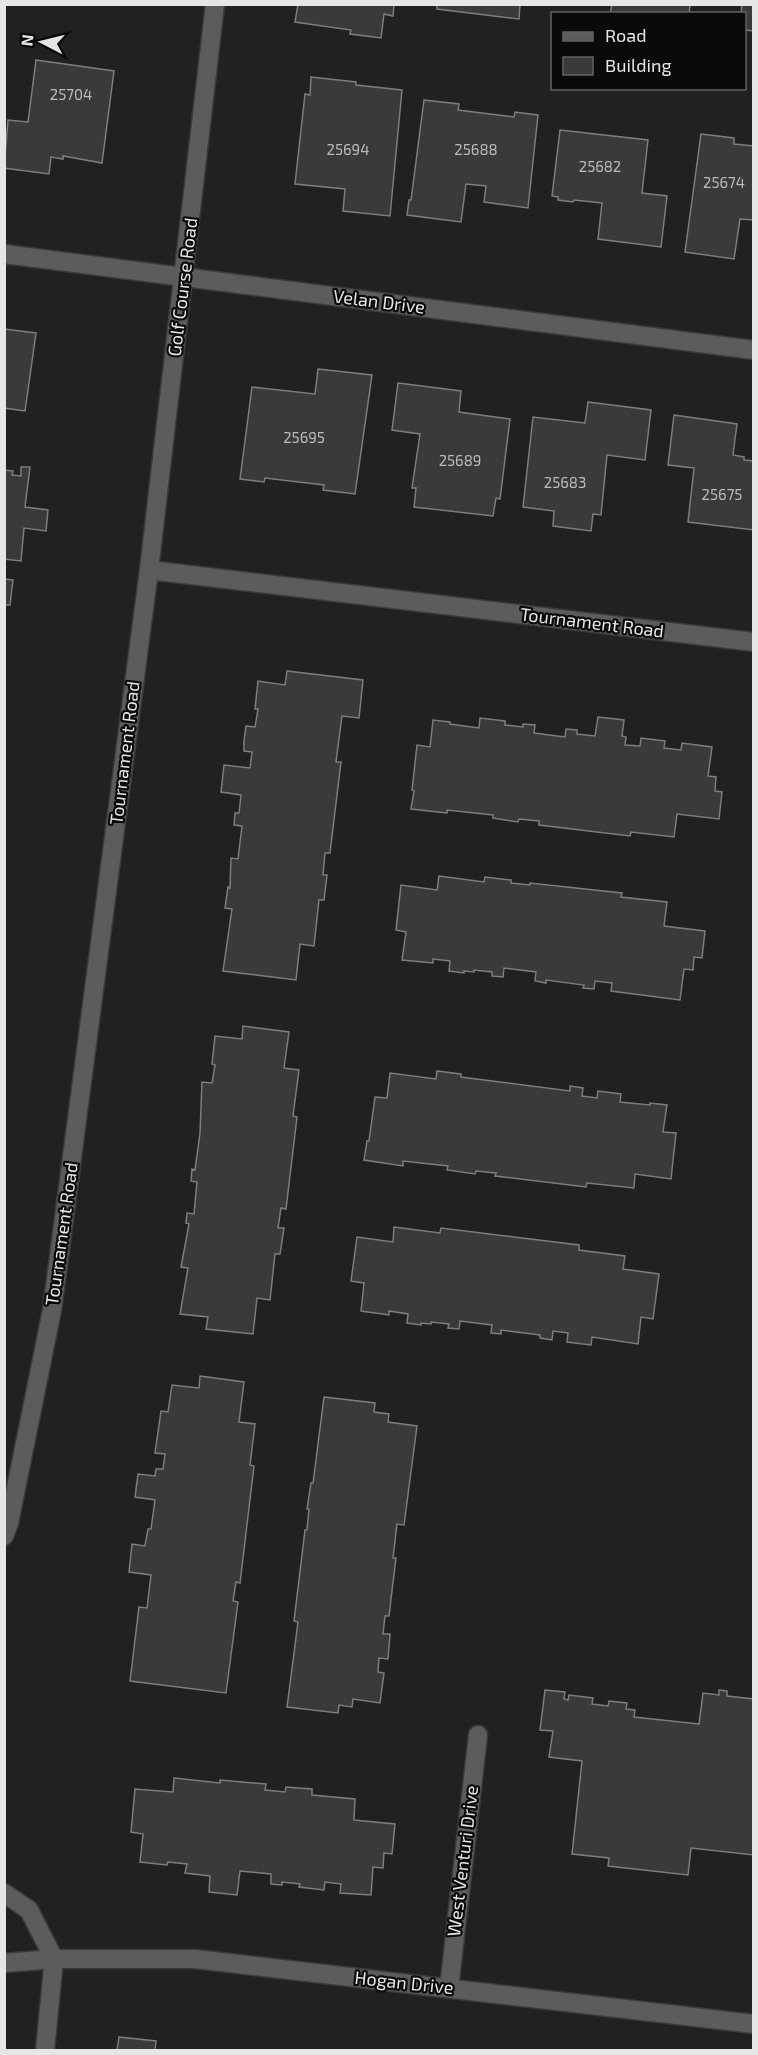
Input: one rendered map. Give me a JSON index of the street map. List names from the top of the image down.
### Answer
{
  "streets": {
    "street": [
      "Golf Course Road",
      "Velan Drive",
      "Tournament Road",
      "West Venturi Drive",
      "Hogan Drive"
    ]
  },
  "crossings": [
    ["Golf Course Road", "Velan Drive"],
    ["Golf Course Road", "Tournament Road"],
    ["West Venturi Drive", "Hogan Drive"]
  ],
  "house_numbers": [
    "25704",
    "25694",
    "25688",
    "25682",
    "25674",
    "25695",
    "25689",
    "25683",
    "25675"
  ],
  "legend": ["Road", "Building"],
  "north": "left"
}
